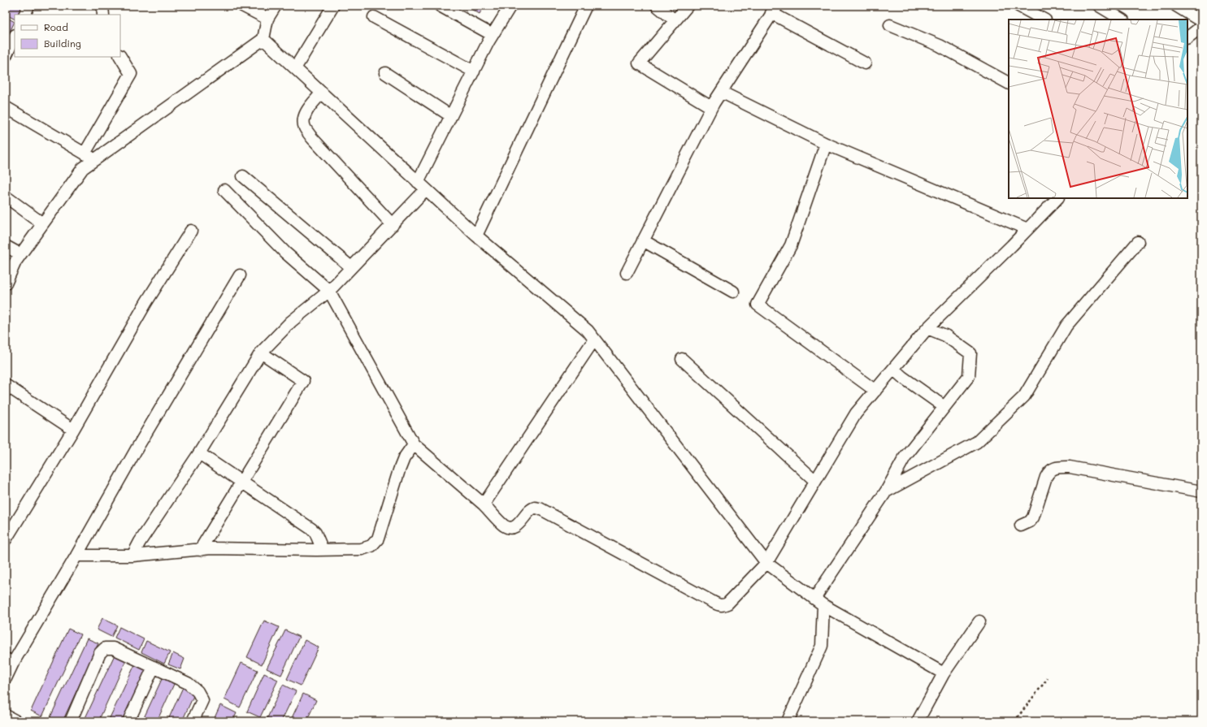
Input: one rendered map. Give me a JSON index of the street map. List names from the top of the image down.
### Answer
{
  "legend": ["Road", "Building"]
}
